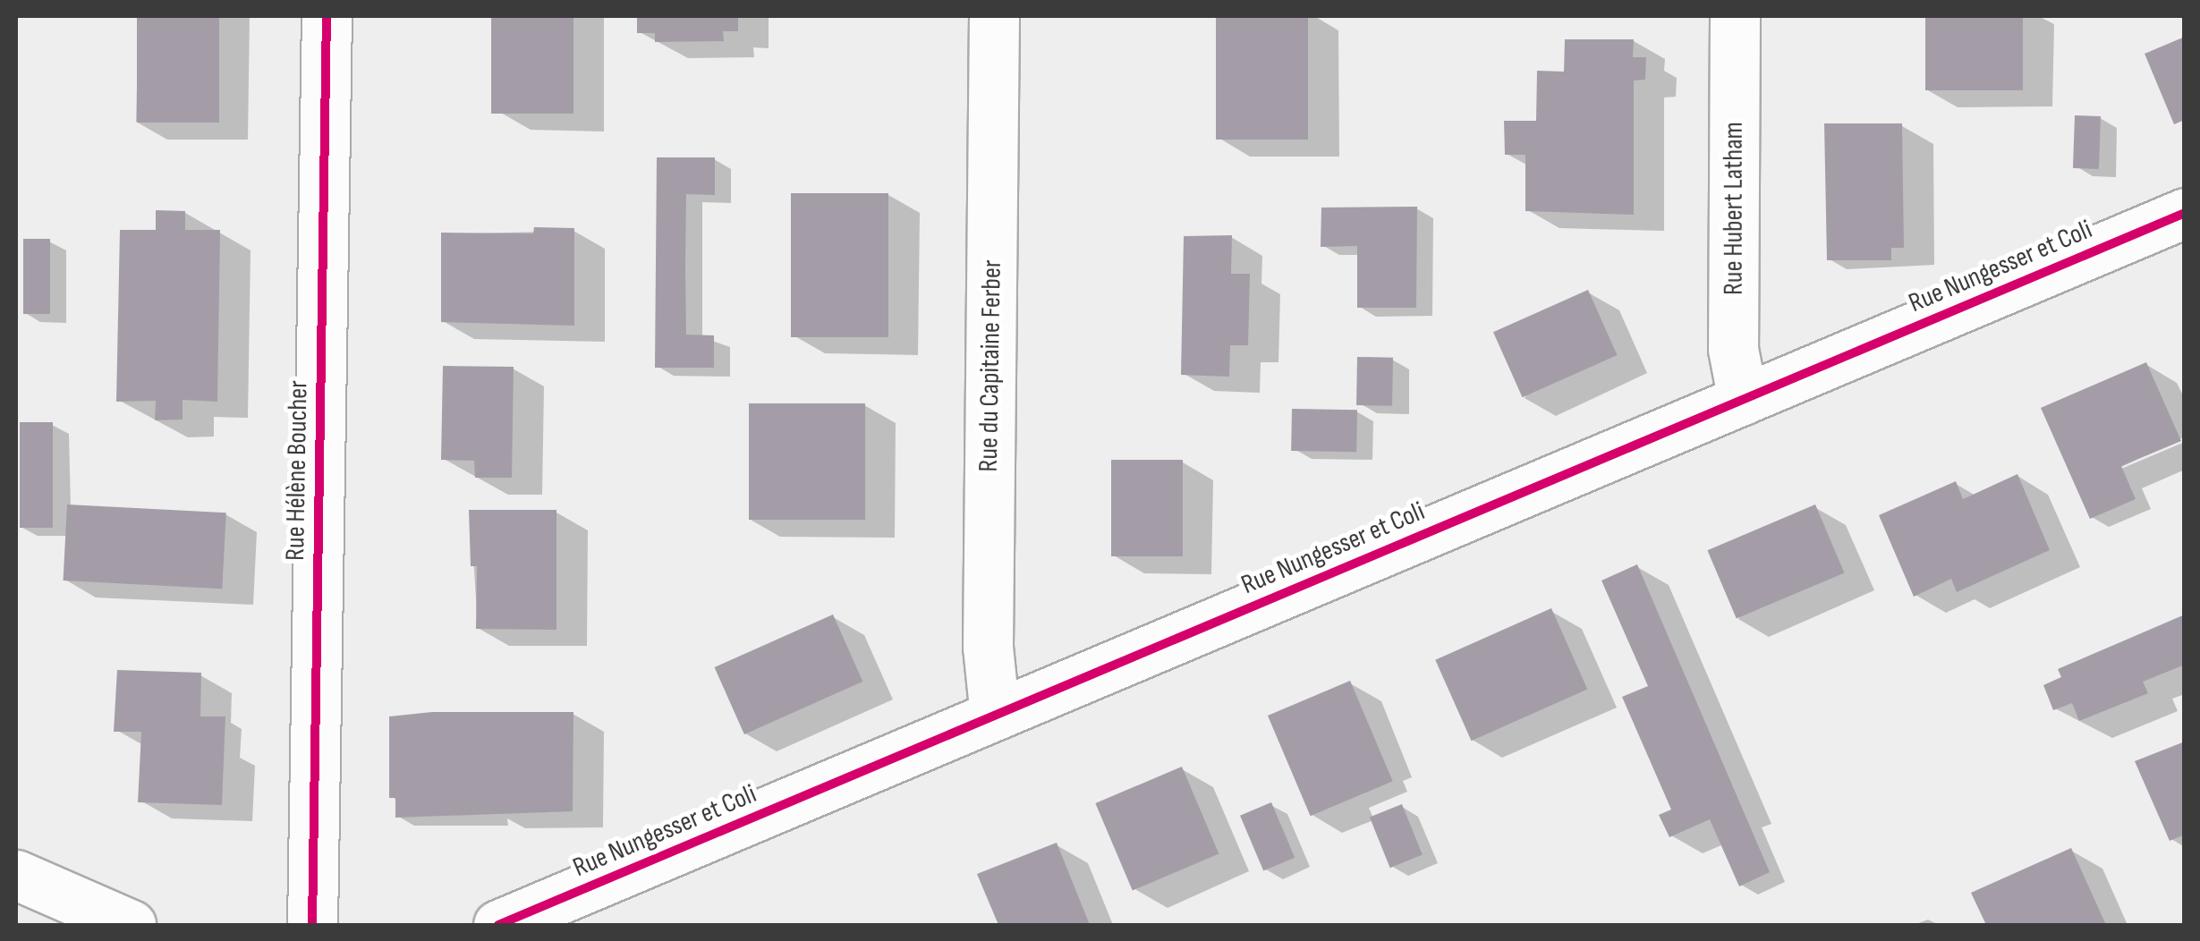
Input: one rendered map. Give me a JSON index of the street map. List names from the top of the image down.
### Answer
{
  "streets": {
    "street": [
      "Rue Hubert Latham",
      "Rue Nungesser et Coli",
      "Rue du Capitaine Ferber",
      "Rue Hélène Boucher"
    ]
  },
  "crossings": [
    ["Rue Hubert Latham", "Rue Nungesser et Coli"],
    ["Rue Nungesser et Coli", "Rue du Capitaine Ferber"]
  ]
}
